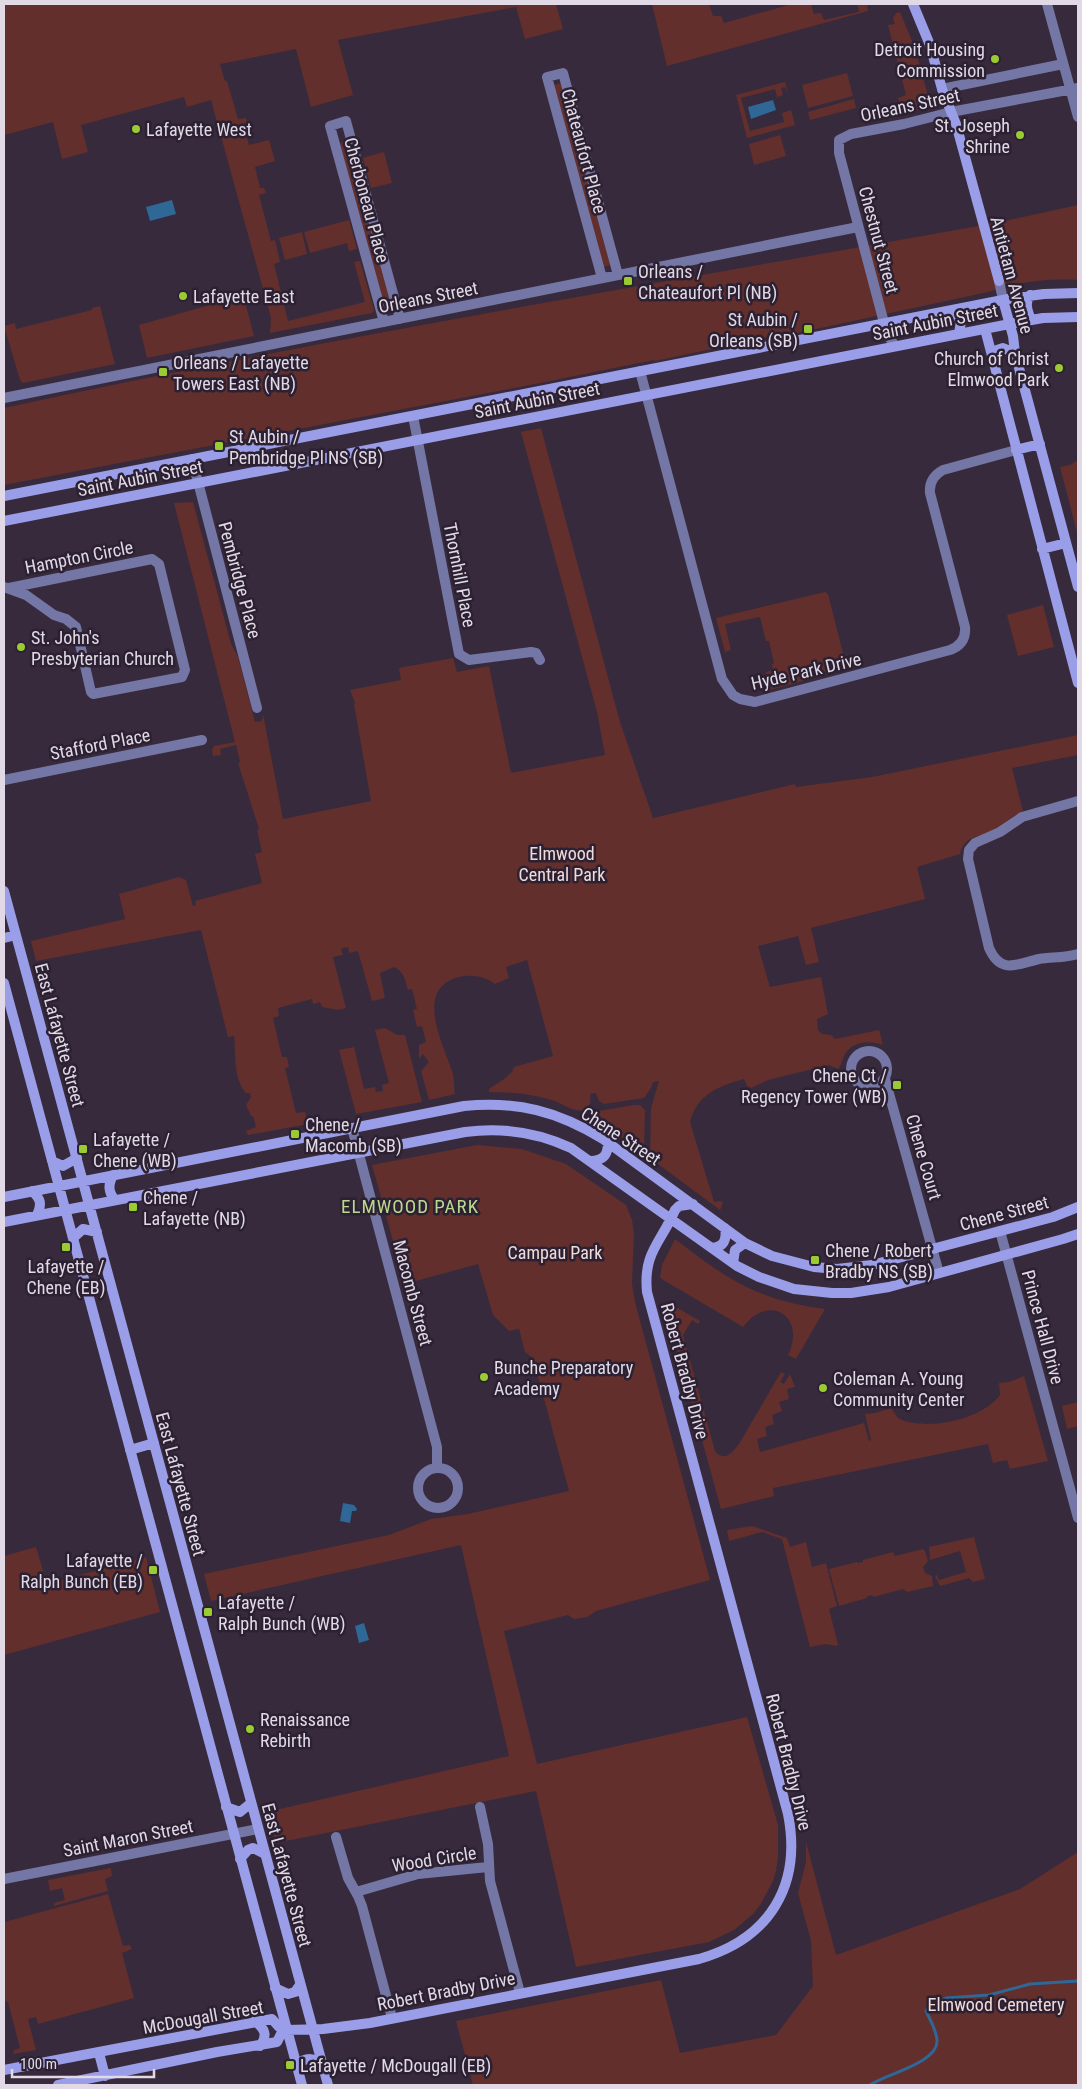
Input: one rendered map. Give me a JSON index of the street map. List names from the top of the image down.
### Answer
{
  "streets": {
    "street": [
      "Orleans Street",
      "Chateaufort Place",
      "Cherboneau Place",
      "Chestnut Street",
      "Antietam Avenue",
      "Saint Aubin Street",
      "Hampton Circle",
      "Thornhill Place",
      "Pembridge Place",
      "Hyde Park Drive",
      "Stafford Place",
      "East Lafayette Street",
      "Chene Street",
      "Chene Court",
      "Macomb Street",
      "Prince Hall Drive",
      "Robert Bradby Drive",
      "Saint Maron Street",
      "Wood Circle",
      "McDougall Street"
    ]
  },
  "crossings": [
    ["Orleans Street", "Chateaufort Place"],
    ["Orleans Street", "Cherboneau Place"],
    ["Orleans Street", "Chestnut Street"],
    ["Orleans Street", "Antietam Avenue"],
    ["Chestnut Street", "Saint Aubin Street"],
    ["Antietam Avenue", "Saint Aubin Street"],
    ["Saint Aubin Street", "Thornhill Place"],
    ["Saint Aubin Street", "Pembridge Place"],
    ["Saint Aubin Street", "Hyde Park Drive"],
    ["East Lafayette Street", "Chene Street"],
    ["East Lafayette Street", "Robert Bradby Drive"],
    ["East Lafayette Street", "Saint Maron Street"],
    ["Chene Street", "Chene Court"],
    ["Chene Street", "Macomb Street"],
    ["Chene Street", "Prince Hall Drive"],
    ["Chene Street", "Robert Bradby Drive"],
    ["Robert Bradby Drive", "Wood Circle"],
    ["Robert Bradby Drive", "McDougall Street"]
  ],
  "districts": ["ELMWOOD PARK"],
  "parks": ["Elmwood Central Park", "Campau Park", "Elmwood Cemetery"],
  "places": {
    "other": [
      "Detroit Housing Commission",
      "Lafayette West",
      "St. Joseph Shrine",
      "Lafayette East",
      "Church of Christ Elmwood Park",
      "St. John's Presbyterian Church",
      "Bunche Preparatory Academy",
      "Coleman A. Young Community Center",
      "Renaissance Rebirth"
    ],
    "transit": [
      "Orleans / Chateaufort Pl (NB)",
      "St Aubin / Orleans (SB)",
      "Orleans / Lafayette Towers East (NB)",
      "St Aubin / Pembridge Pl NS (SB)",
      "Chene Ct / Regency Tower (WB)",
      "Chene / Macomb (SB)",
      "Lafayette / Chene (WB)",
      "Chene / Lafayette (NB)",
      "Lafayette / Chene (EB)",
      "Chene / Robert Bradby NS (SB)",
      "Lafayette / Ralph Bunch (EB)",
      "Lafayette / Ralph Bunch (WB)",
      "Lafayette / McDougall (EB)"
    ]
  },
  "scale_bar": "100 m"
}
